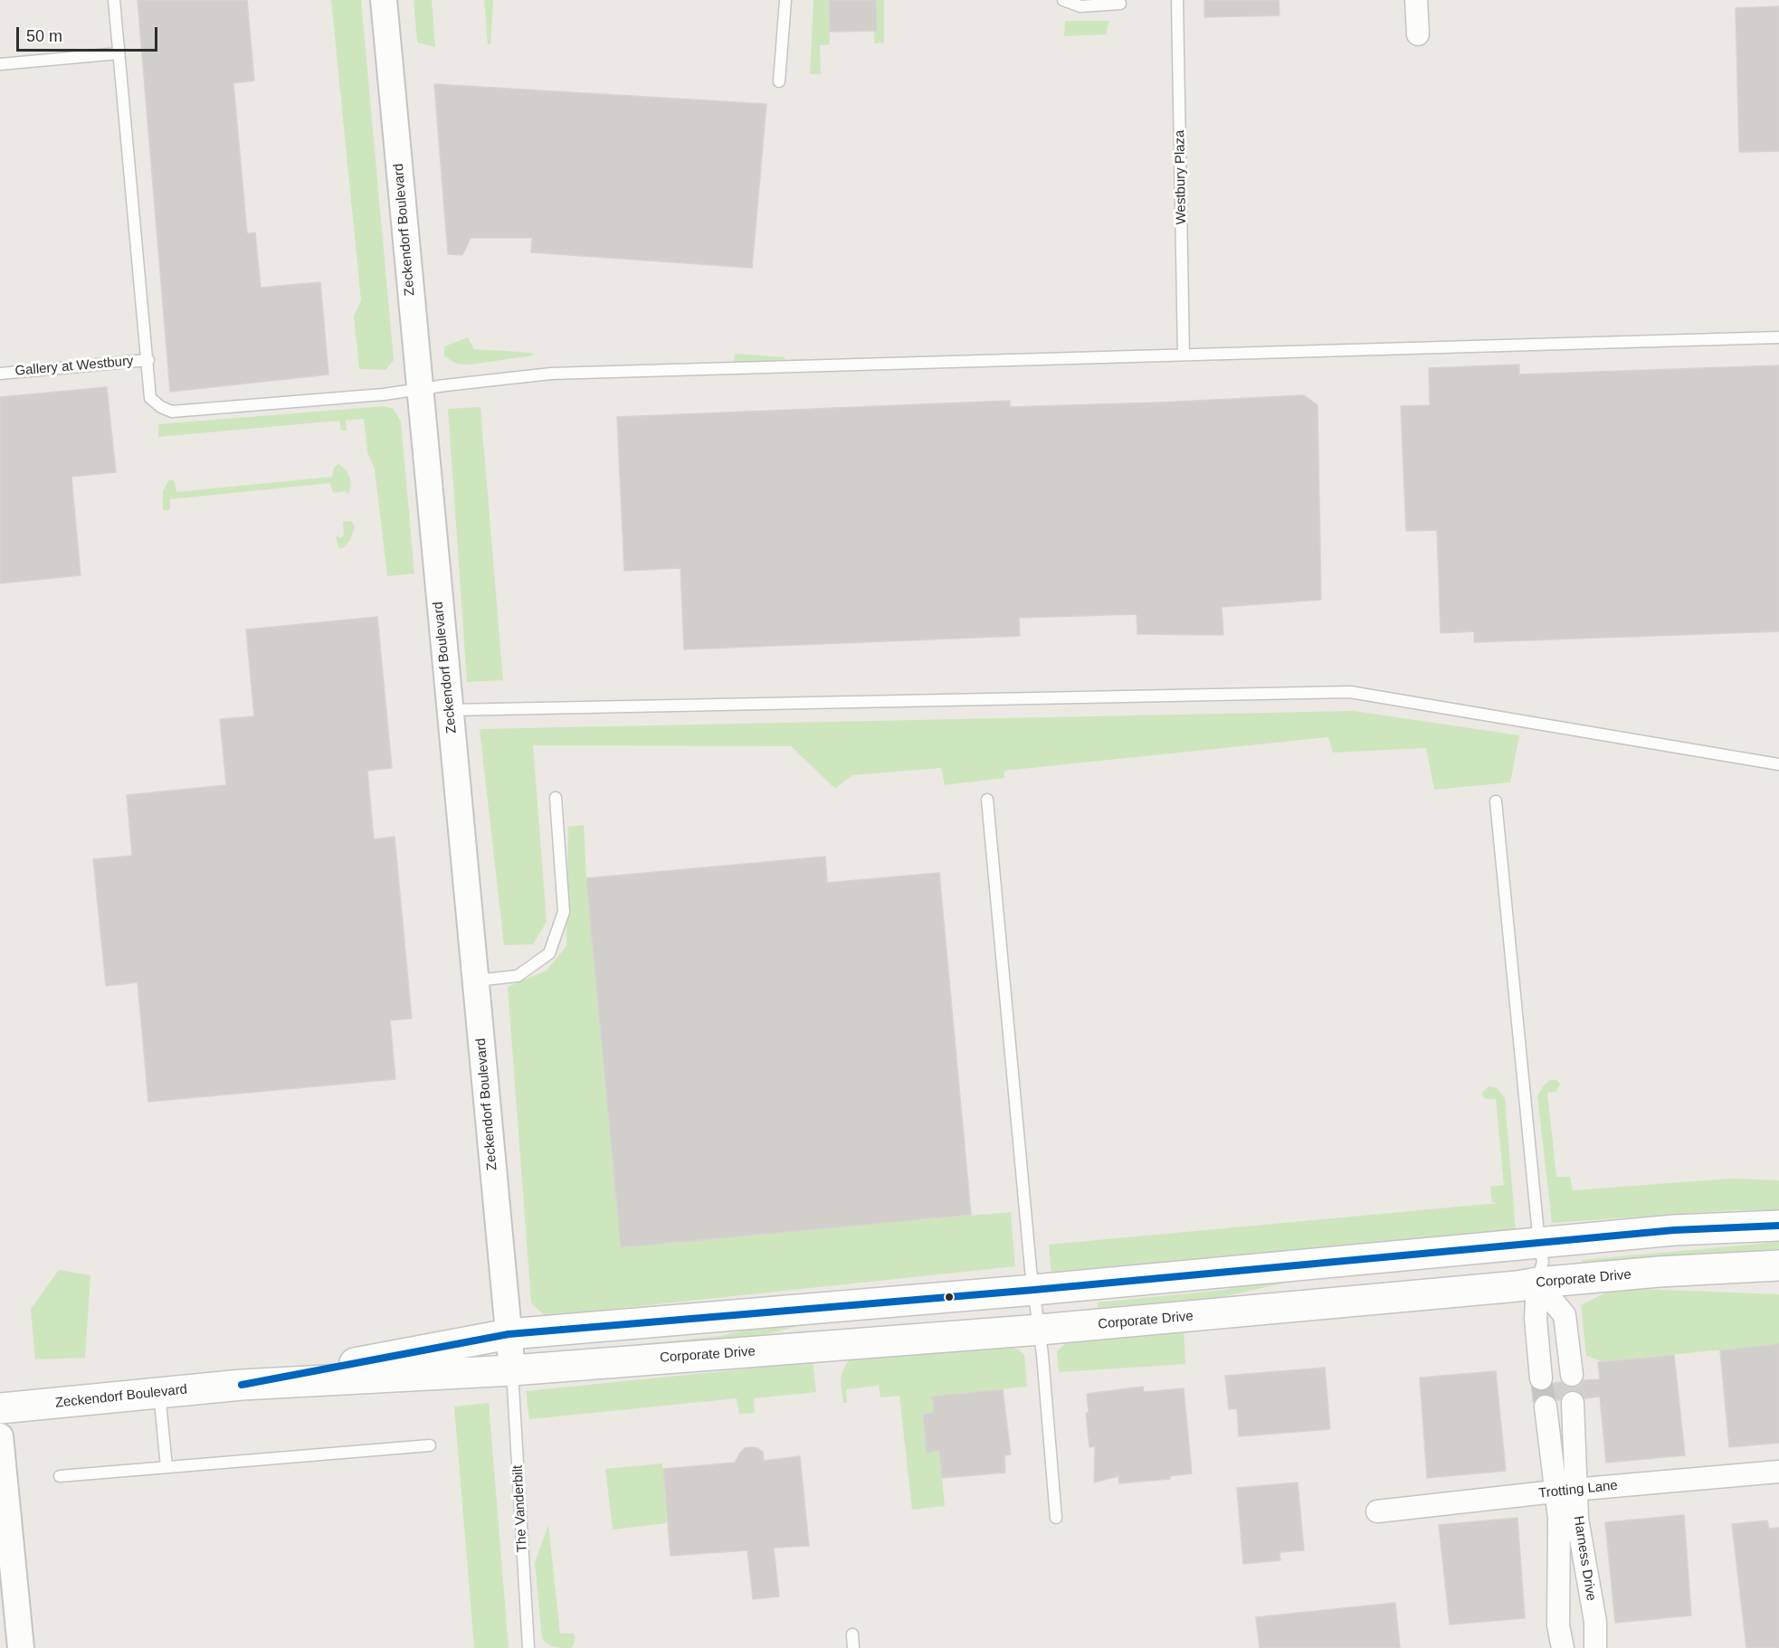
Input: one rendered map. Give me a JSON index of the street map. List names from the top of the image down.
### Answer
{
  "streets": {
    "main road": ["Zeckendorf Boulevard", "Corporate Drive"],
    "street": ["Trotting Lane", "Harness Drive"],
    "lane": ["Westbury Plaza", "Gallery at Westbury", "The Vanderbilt"]
  },
  "crossings": [
    ["Zeckendorf Boulevard", "Corporate Drive"],
    ["Zeckendorf Boulevard", "The Vanderbilt"],
    ["Corporate Drive", "The Vanderbilt"],
    ["Trotting Lane", "Harness Drive"]
  ],
  "scale_bar": "50 m"
}
